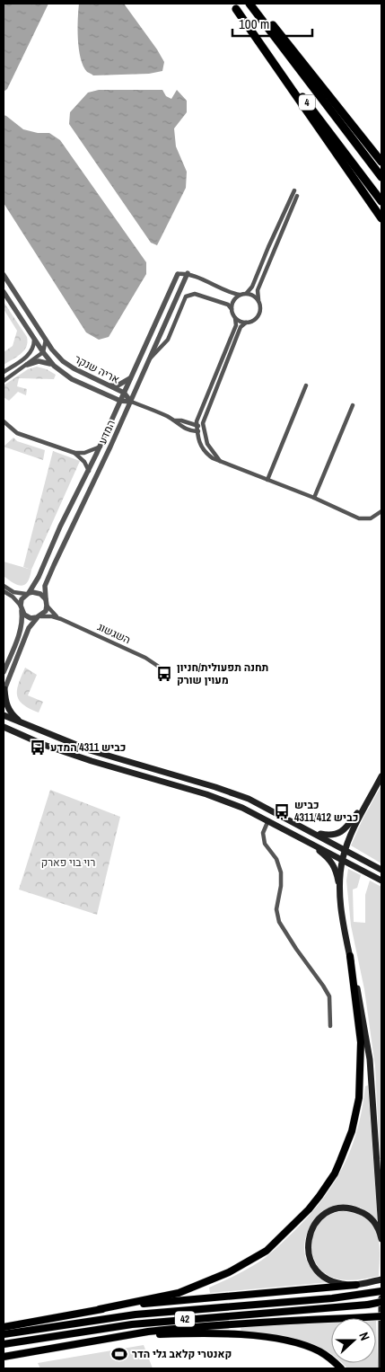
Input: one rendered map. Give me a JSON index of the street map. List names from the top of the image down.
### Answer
{
  "streets": {
    "highway": ["4", "42"],
    "street": ["אריה שנקר", "המדע", "השגשוג"]
  },
  "crossings": [
    ["אריה שנקר", "המדע"],
    ["המדע", "השגשוג"]
  ],
  "parks": ["רוי בוי פארק"],
  "places": {
    "bus stop": ["תחנה תפעולית/חניון מעוין שורק", "כביש 4311/המדע", "כביש 4311/כביש 412"],
    "sports": ["קאנטרי קלאב גלי הדר"]
  },
  "scale_bar": "100 m",
  "north": "right"
}
